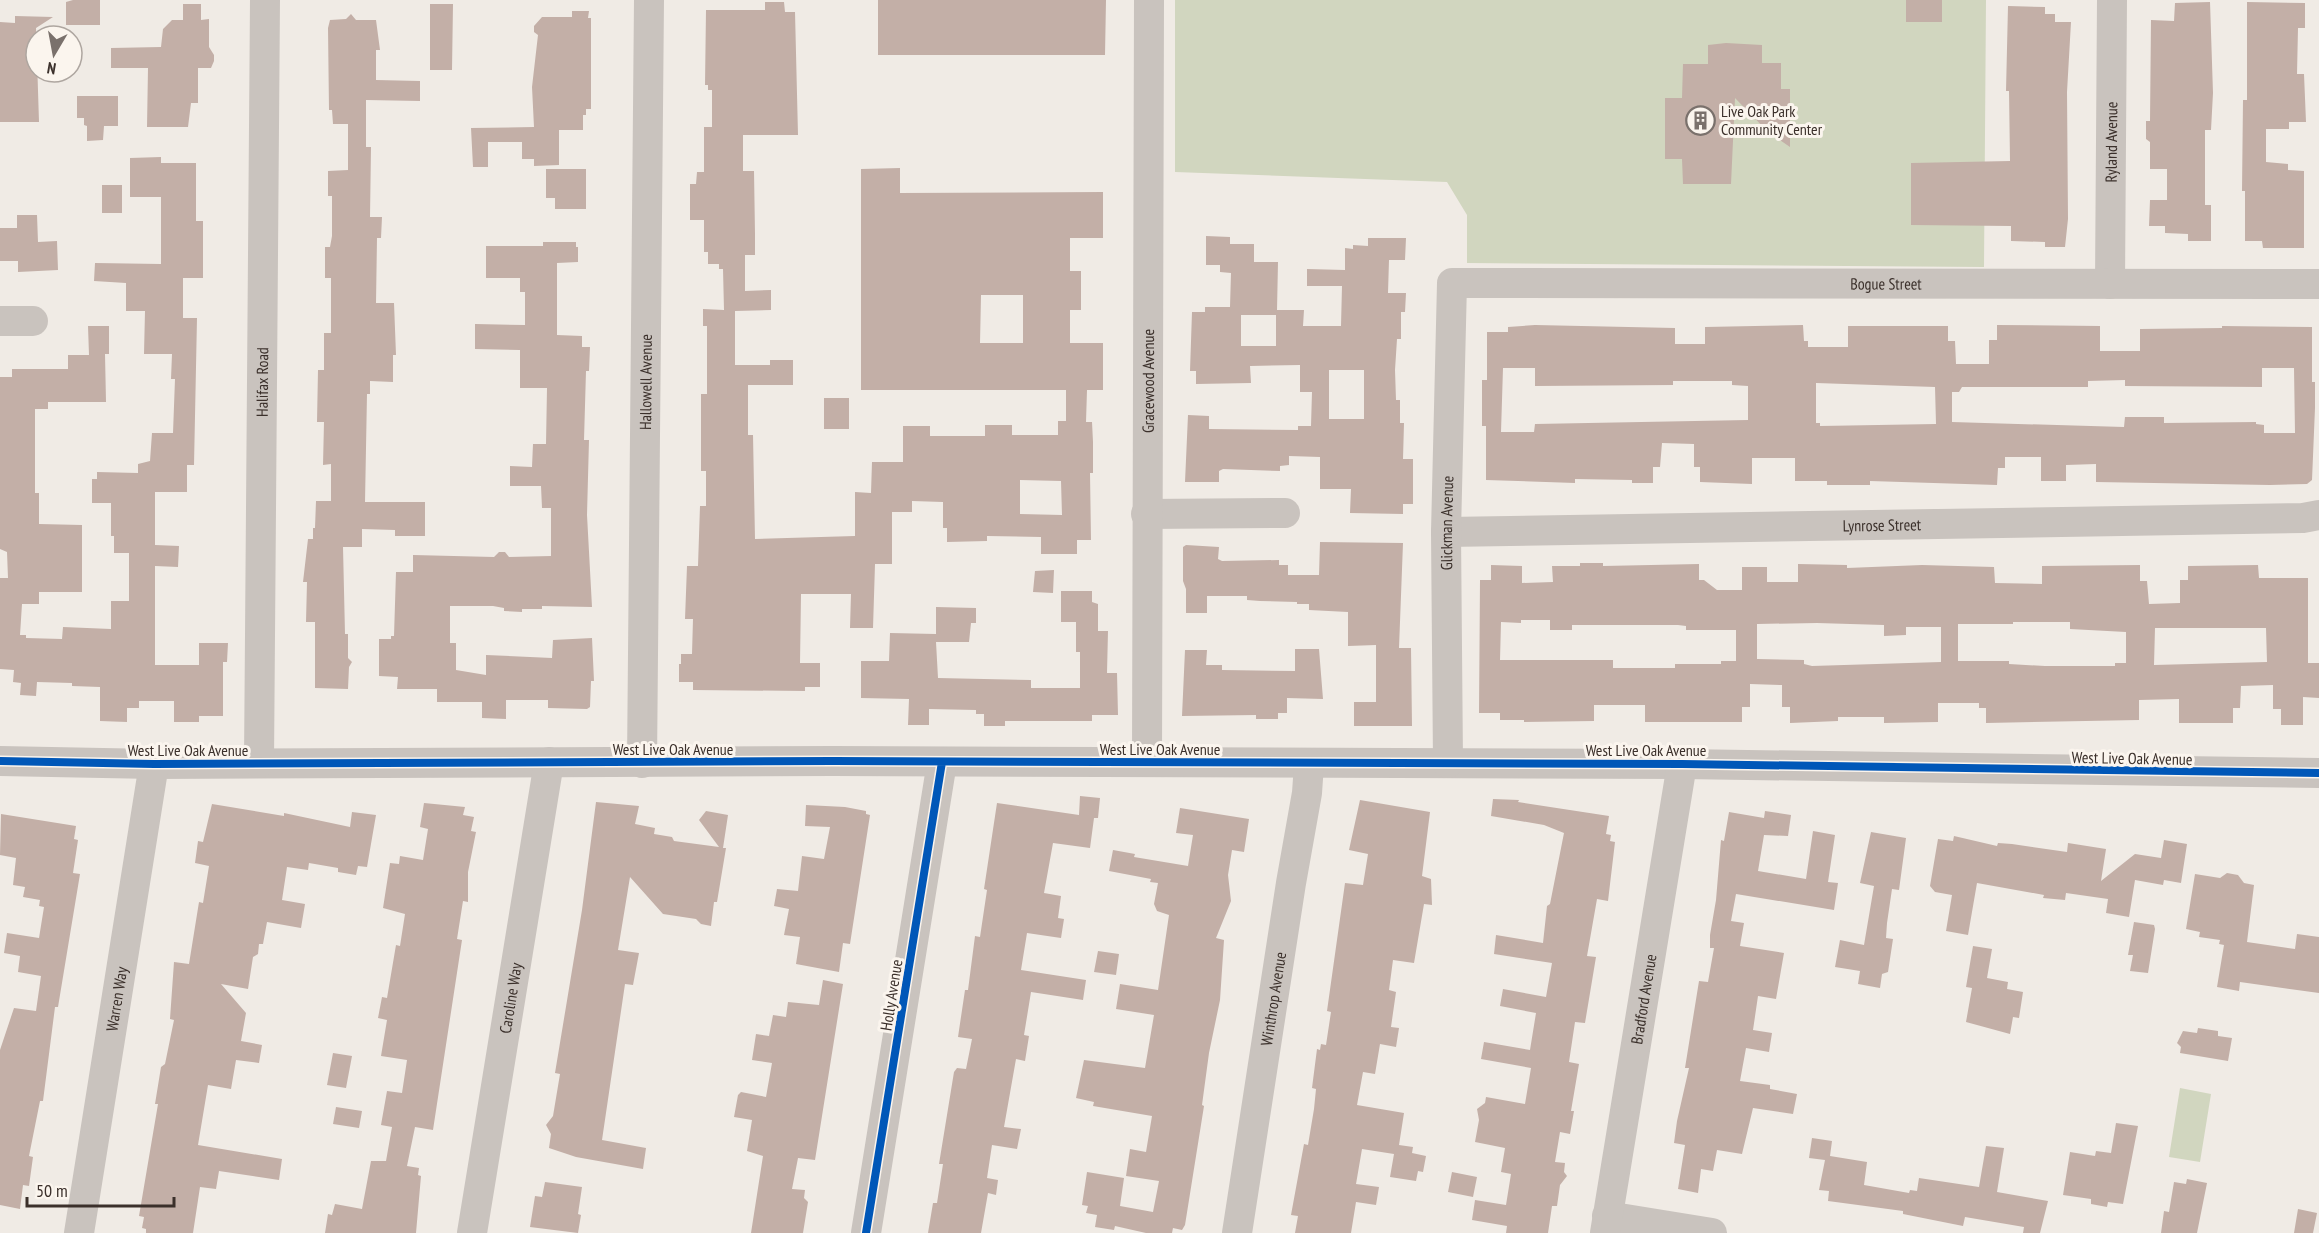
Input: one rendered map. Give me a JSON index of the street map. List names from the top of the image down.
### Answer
{
  "streets": {
    "street": [
      "Ryland Avenue",
      "Bogue Street",
      "Gracewood Avenue",
      "Halifax Road",
      "Hallowell Avenue",
      "Glickman Avenue",
      "Lynrose Street",
      "West Live Oak Avenue",
      "Holly Avenue",
      "Warren Way",
      "Caroline Way",
      "Winthrop Avenue",
      "Bradford Avenue"
    ]
  },
  "crossings": [
    ["Ryland Avenue", "Bogue Street"],
    ["Bogue Street", "Glickman Avenue"],
    ["Gracewood Avenue", "West Live Oak Avenue"],
    ["Halifax Road", "West Live Oak Avenue"],
    ["Hallowell Avenue", "West Live Oak Avenue"],
    ["Glickman Avenue", "Lynrose Street"],
    ["Glickman Avenue", "West Live Oak Avenue"],
    ["West Live Oak Avenue", "Holly Avenue"],
    ["West Live Oak Avenue", "Warren Way"],
    ["West Live Oak Avenue", "Caroline Way"],
    ["West Live Oak Avenue", "Winthrop Avenue"],
    ["West Live Oak Avenue", "Bradford Avenue"]
  ],
  "places": {
    "building": ["Live Oak Park Community Center"]
  },
  "scale_bar": "50 m",
  "north": "bottom"
}
